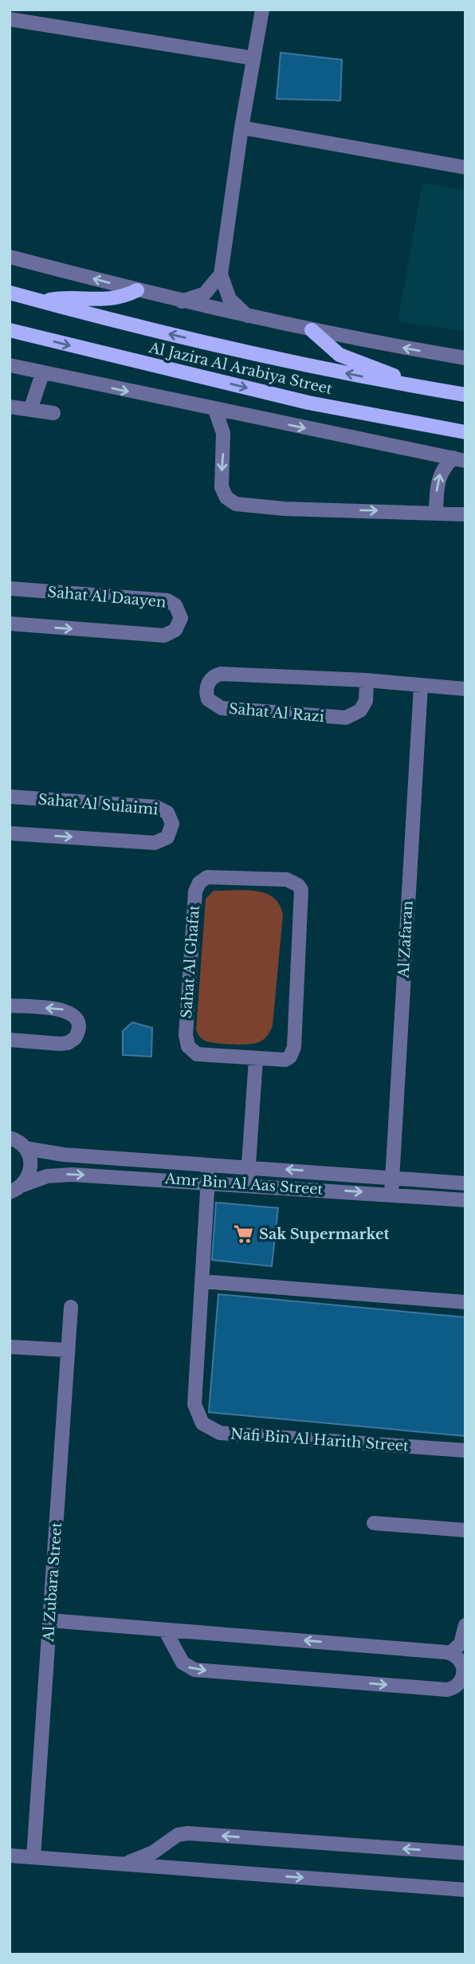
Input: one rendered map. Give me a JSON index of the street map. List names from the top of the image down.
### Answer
{
  "streets": {
    "main road": ["Al Jazira Al Arabiya Street"],
    "street": [
      "Sahat Al Daayen",
      "Sahat Al Razi",
      "Sahat Al Sulaimi",
      "Al Zafaran",
      "Sahat Al Ghafat",
      "Amr Bin Al Aas Street",
      "Nafi Bin Al Harith Street",
      "Al Zubara Street"
    ]
  },
  "crossings": [
    ["Sahat Al Razi", "Al Zafaran"],
    ["Al Zafaran", "Amr Bin Al Aas Street"],
    ["Amr Bin Al Aas Street", "Nafi Bin Al Harith Street"]
  ],
  "places": {
    "supermarket": ["Sak Supermarket"]
  }
}
